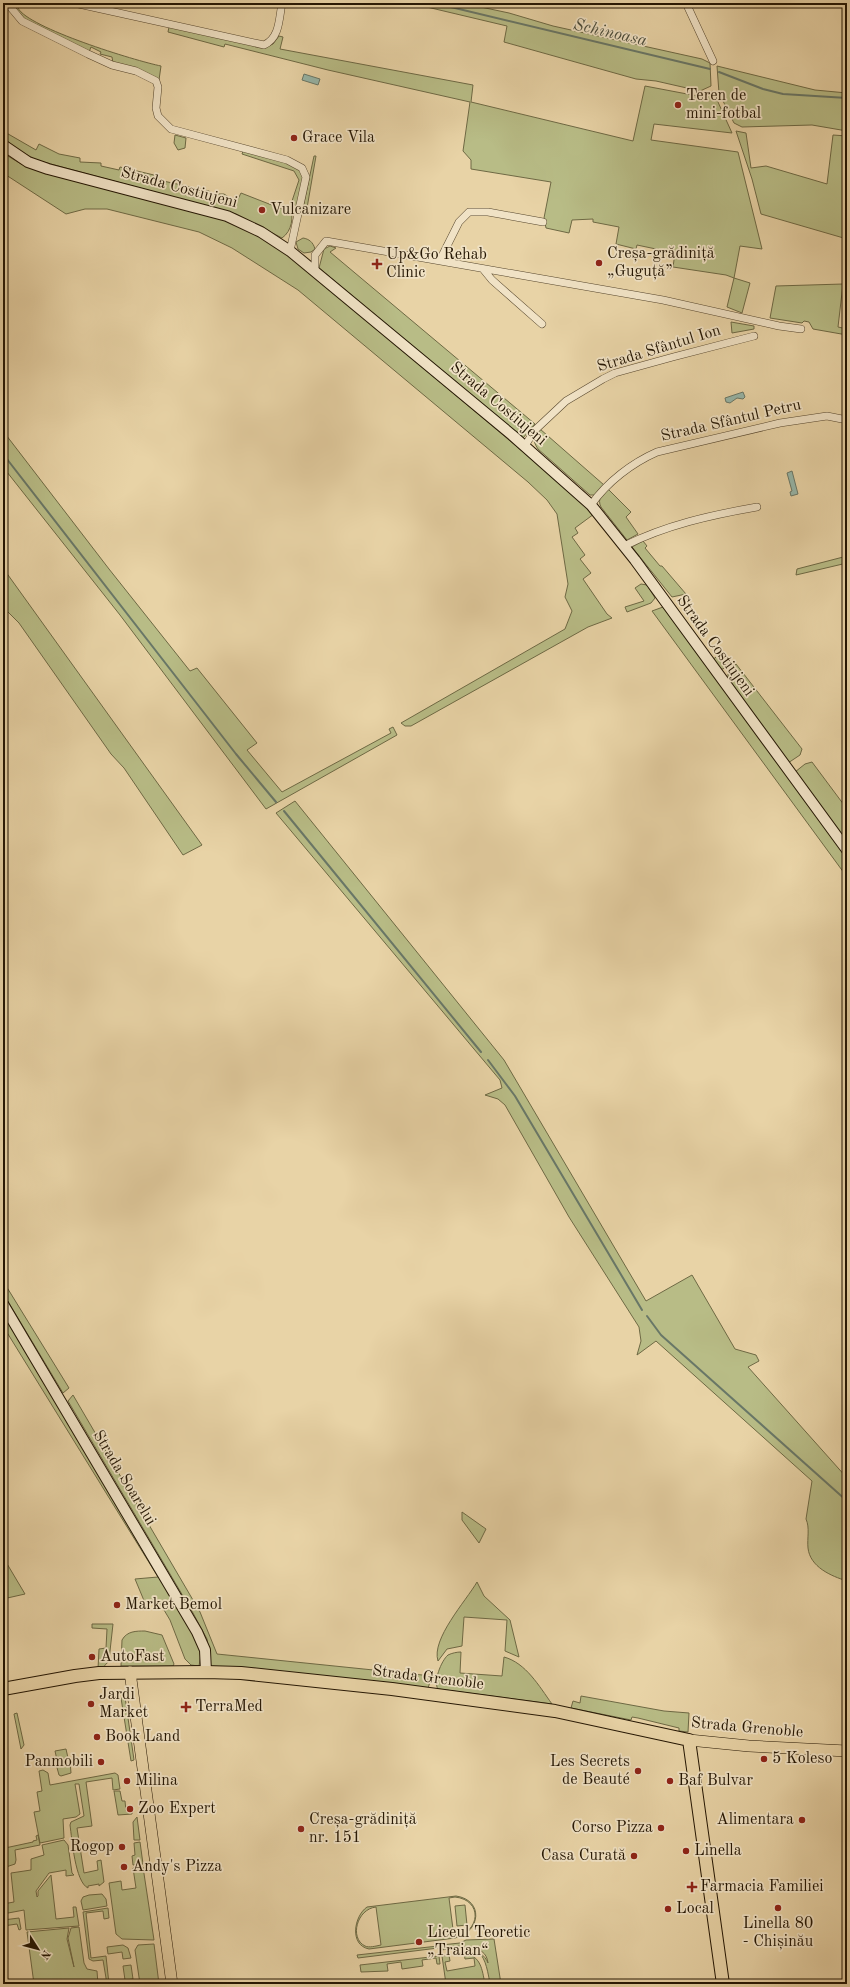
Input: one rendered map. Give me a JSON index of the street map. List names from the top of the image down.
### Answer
{
  "streets": {
    "highway": ["Strada Grenoble"],
    "street": [
      "Strada Costiujeni",
      "Strada Sfântul Ion",
      "Strada Sfântul Petru",
      "Strada Soarelui"
    ]
  },
  "crossings": [
    ["Strada Costiujeni", "Strada Sfântul Ion"],
    ["Strada Costiujeni", "Strada Sfântul Petru"],
    ["Strada Soarelui", "Strada Grenoble"]
  ],
  "water": ["Schinoasa"],
  "places": {
    "other": [
      "Teren de mini-fotbal",
      "Grace Vila",
      "Vulcanizare",
      "Creșa-grădiniță „Guguță”",
      "Market Bemol",
      "AutoFast",
      "Jardi Market",
      "Book Land",
      "5 Koleso",
      "Panmobili",
      "Les Secrets de Beauté",
      "Milina",
      "Baf Bulvar",
      "Zoo Expert",
      "Alimentara",
      "Corso Pizza",
      "Creșa-grădiniță nr. 151",
      "Rogop",
      "Linella",
      "Casa Curată",
      "Andy's Pizza",
      "Linella 80 - Chișinău",
      "Local",
      "Liceul Teoretic „Traian“"
    ],
    "health": ["Up&Go Rehab Clinic", "TerraMed", "Farmacia Familiei"]
  },
  "north": "bottom right"
}
